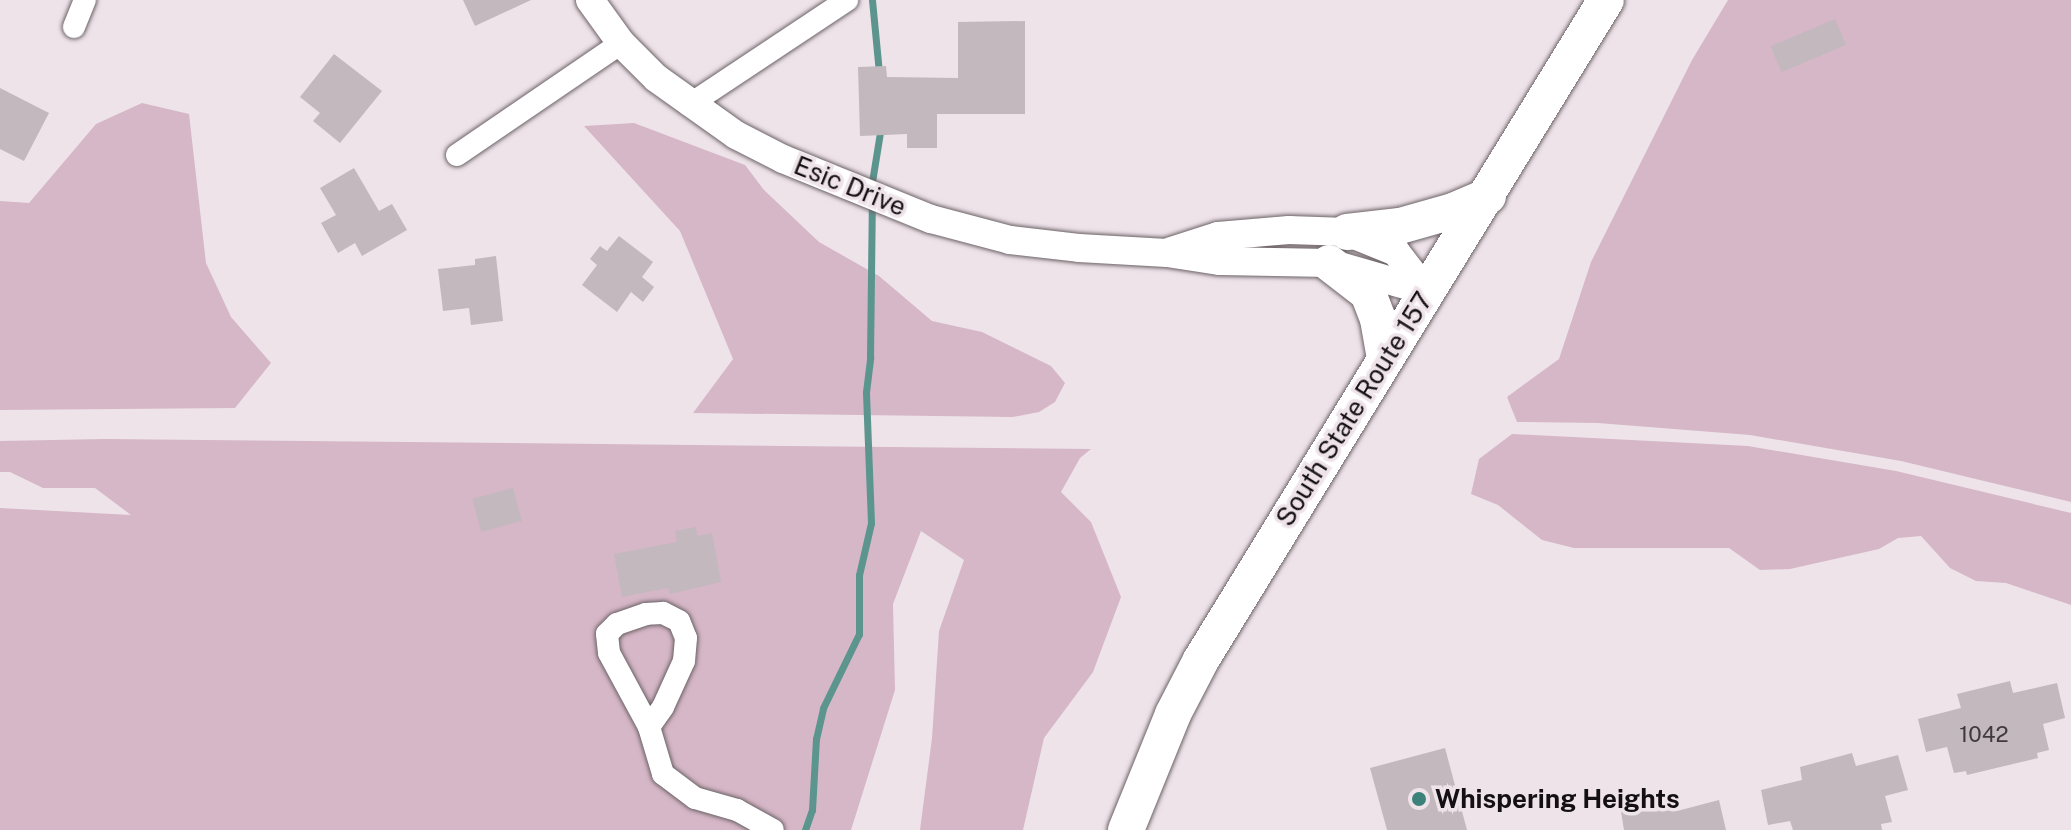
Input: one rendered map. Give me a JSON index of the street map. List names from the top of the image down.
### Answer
{
  "streets": {
    "main road": ["South State Route 157"],
    "street": ["Esic Drive"]
  },
  "crossings": [
    ["Esic Drive", "South State Route 157"]
  ],
  "places": ["Whispering Heights"],
  "house_numbers": ["1042"]
}
